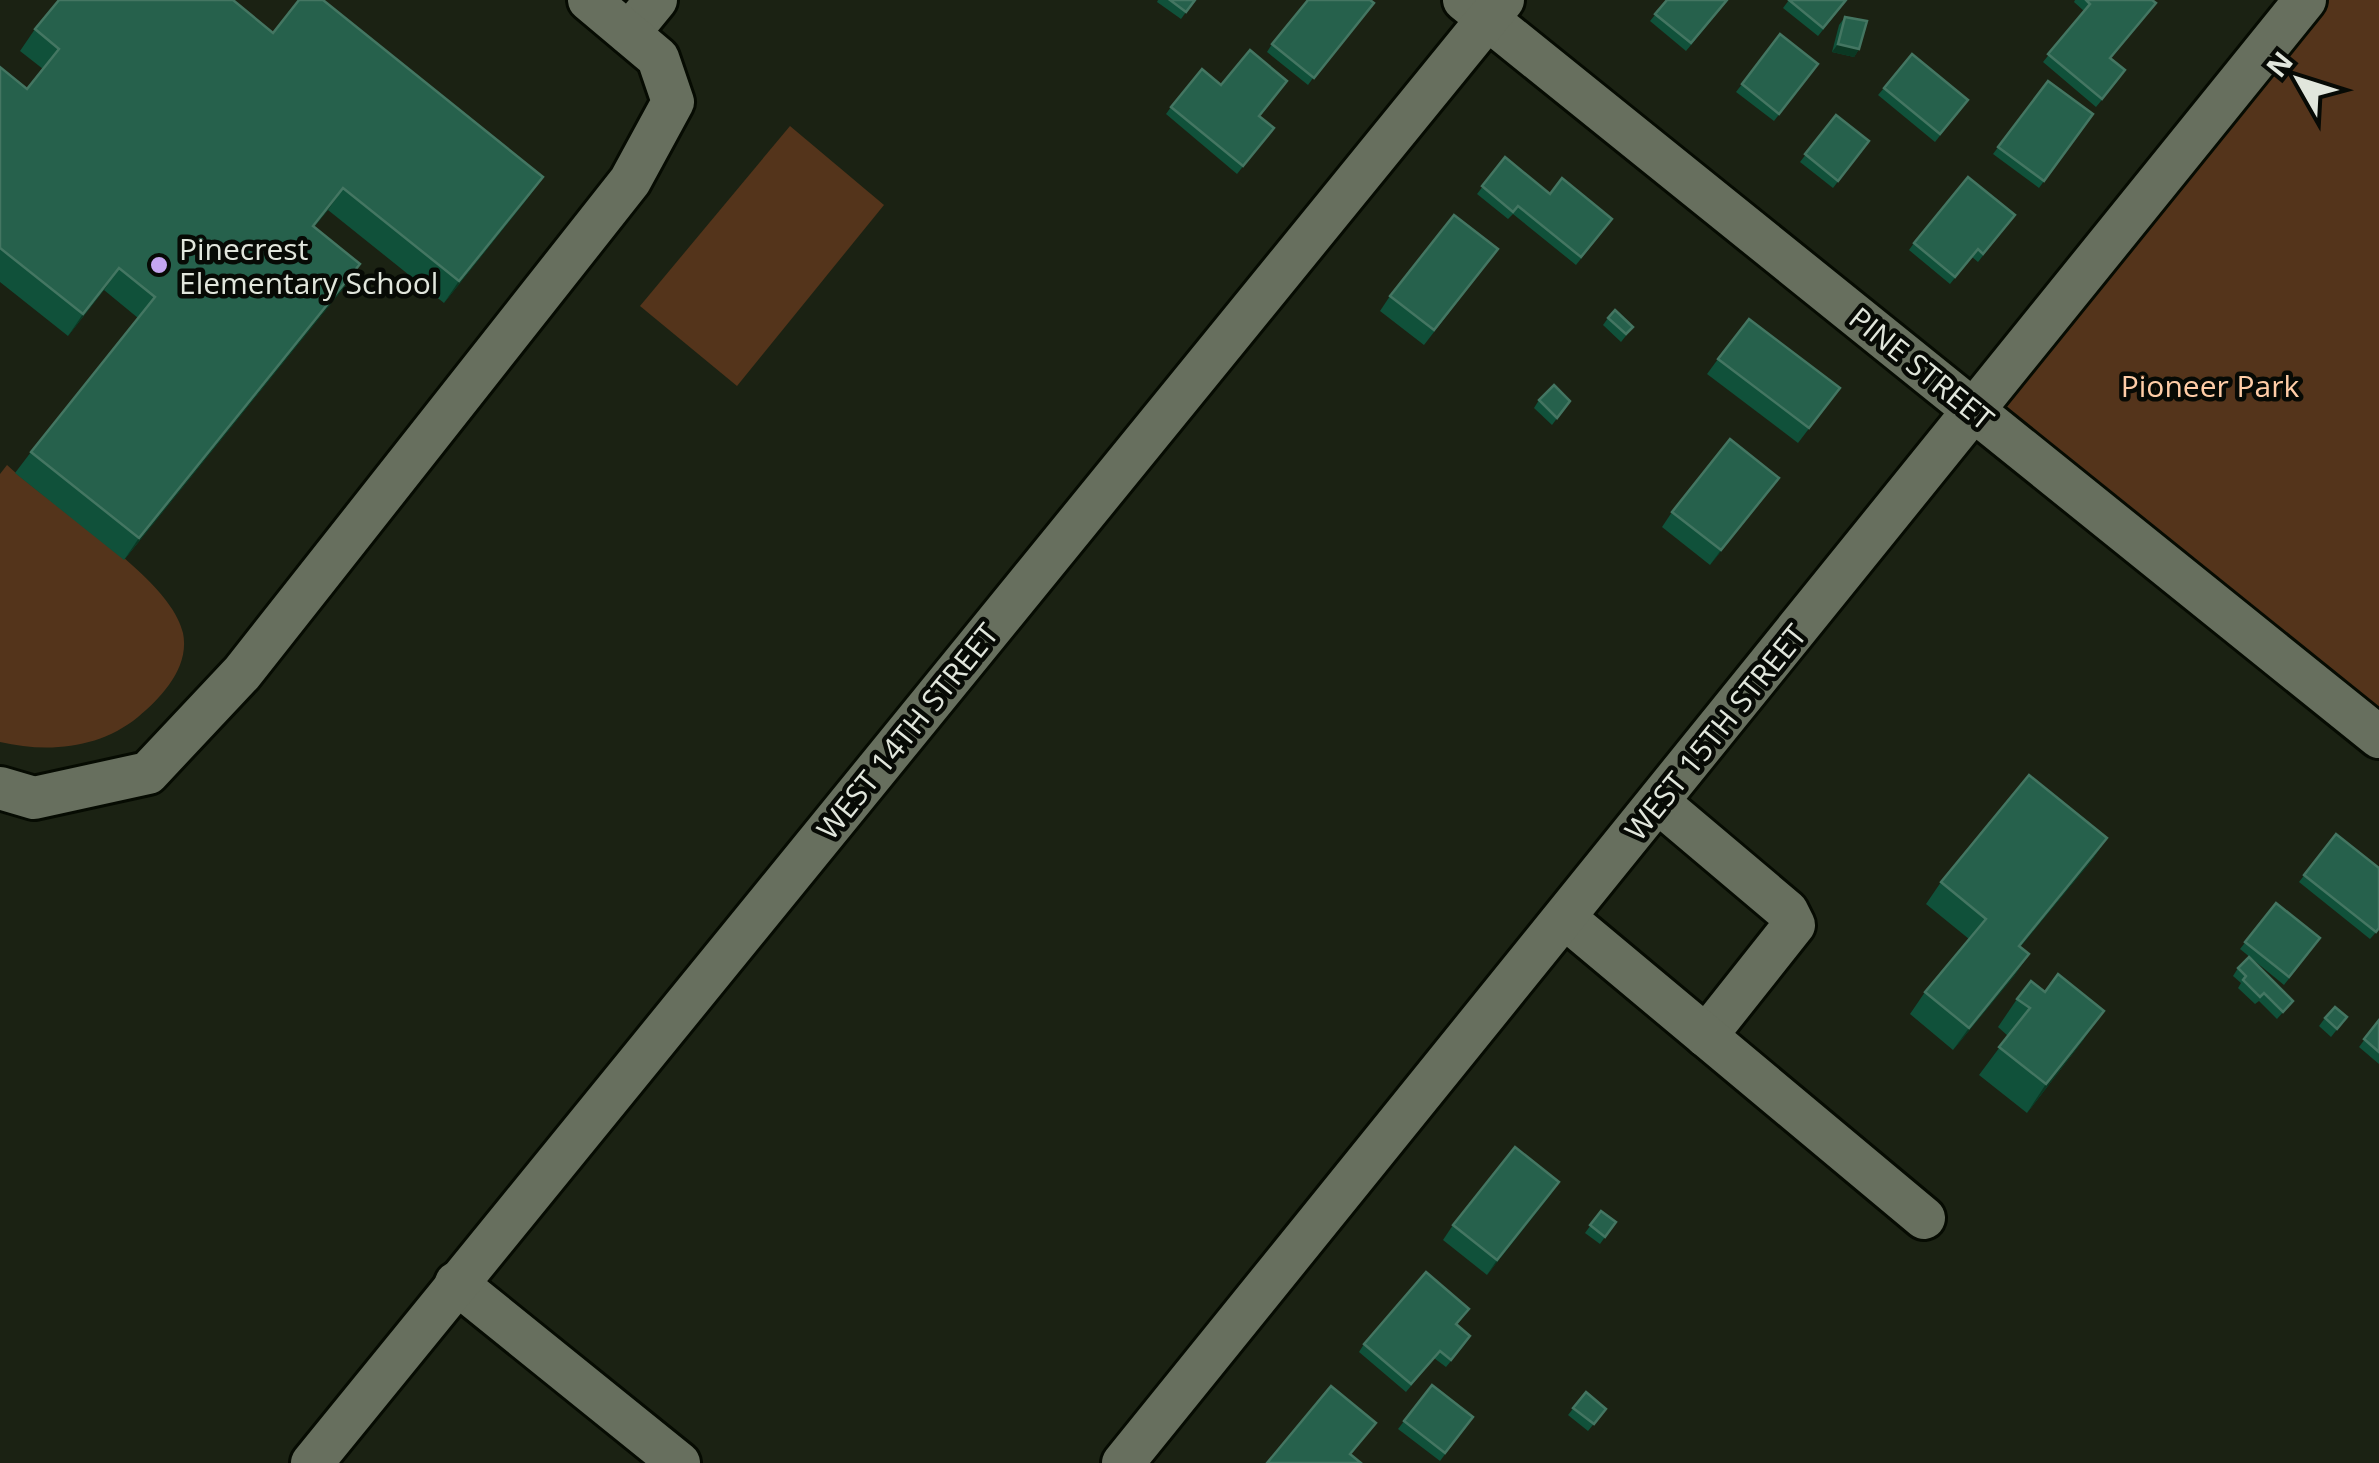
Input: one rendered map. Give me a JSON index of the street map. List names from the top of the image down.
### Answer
{
  "streets": {
    "street": ["PINE STREET", "WEST 14TH STREET", "WEST 15TH STREET"]
  },
  "crossings": [
    ["PINE STREET", "WEST 14TH STREET"],
    ["PINE STREET", "WEST 15TH STREET"]
  ],
  "parks": ["Pioneer Park"],
  "places": ["Pinecrest Elementary School"],
  "north": "top left"
}
